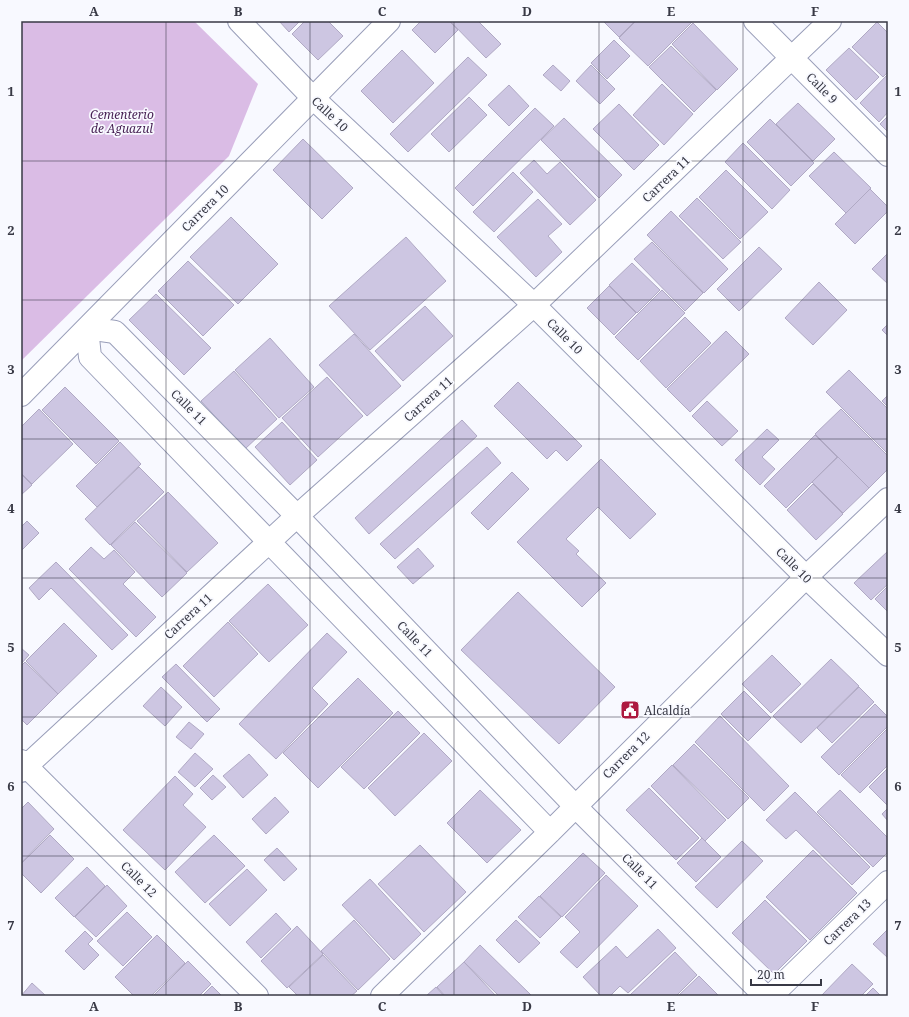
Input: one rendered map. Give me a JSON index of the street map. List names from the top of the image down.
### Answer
{
  "streets": {
    "street": [
      "Calle 9",
      "Calle 10",
      "Carrera 11",
      "Carrera 10",
      "Calle 11",
      "Carrera 12",
      "Calle 12",
      "Carrera 13"
    ]
  },
  "crossings": [
    ["Calle 9", "Carrera 11"],
    ["Calle 10", "Carrera 11"],
    ["Calle 10", "Carrera 10"],
    ["Calle 10", "Carrera 12"],
    ["Carrera 11", "Calle 11"],
    ["Carrera 11", "Calle 12"],
    ["Carrera 10", "Calle 11"],
    ["Calle 11", "Carrera 12"]
  ],
  "parks": ["Cementerio de Aguazul"],
  "places": {
    "public building": ["Alcaldía"]
  },
  "scale_bar": "20 m",
  "grid": {
    "columns": [
      "A",
      "B",
      "C",
      "D",
      "E",
      "F"
    ],
    "rows": [
      "1",
      "2",
      "3",
      "4",
      "5",
      "6",
      "7"
    ]
  }
}
